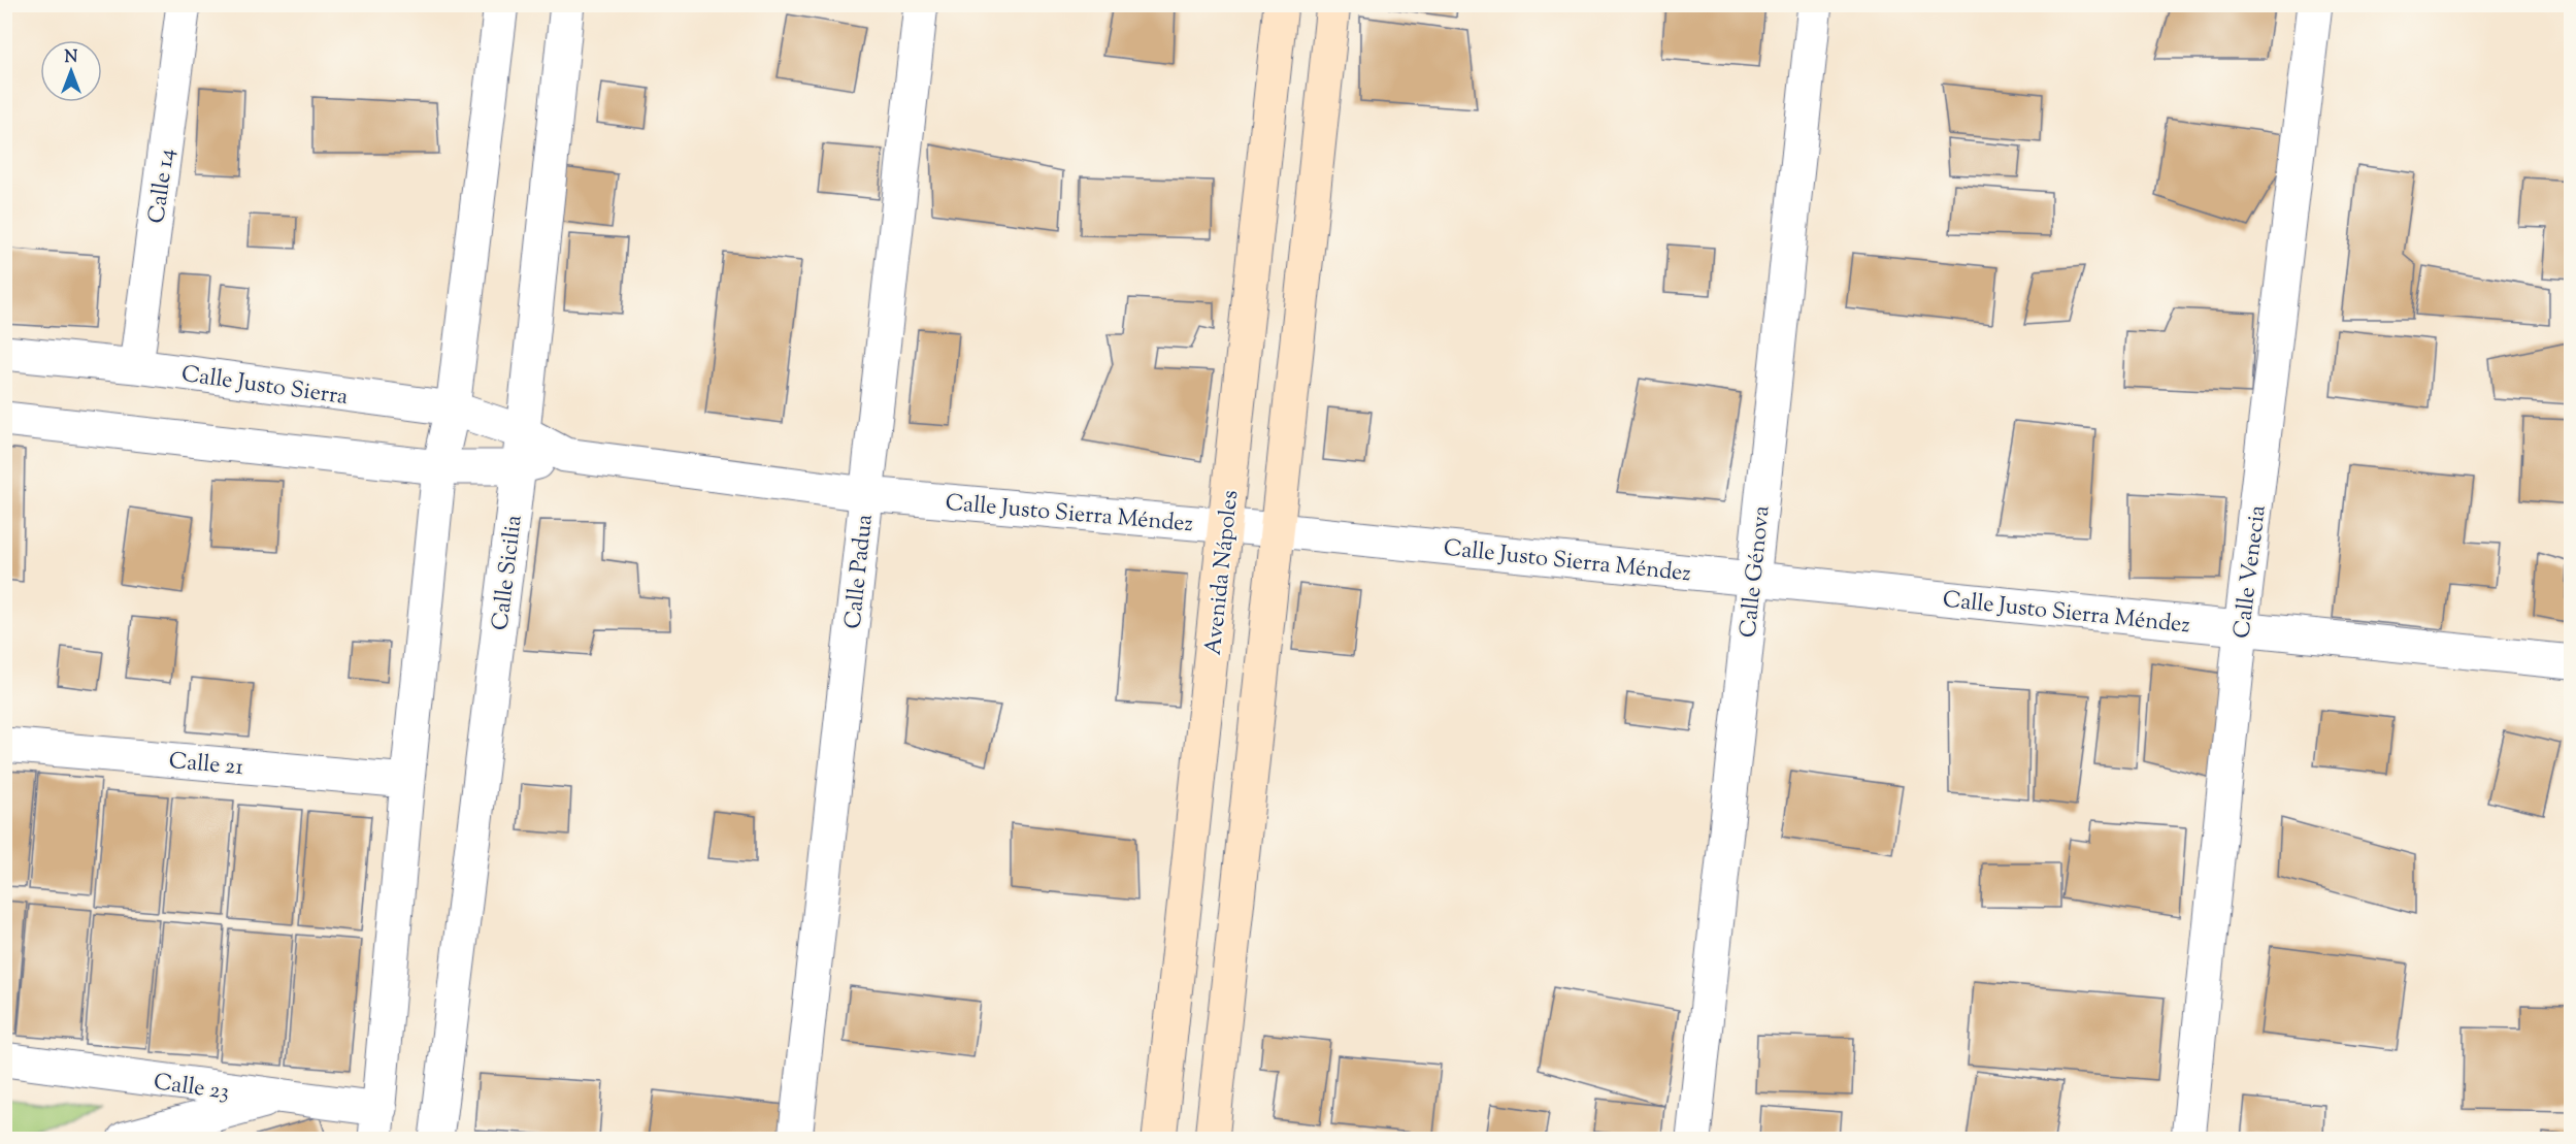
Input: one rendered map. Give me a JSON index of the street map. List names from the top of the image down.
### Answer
{
  "streets": {
    "main road": ["Avenida Nápoles"],
    "street": [
      "Calle 14",
      "Calle Justo Sierra",
      "Calle Justo Sierra Méndez",
      "Calle Padua",
      "Calle Génova",
      "Calle Venecia",
      "Calle Sicilia",
      "Calle 21",
      "Calle 23"
    ]
  },
  "crossings": [
    ["Calle 14", "Calle Justo Sierra"],
    ["Calle Justo Sierra", "Calle Justo Sierra Méndez"],
    ["Calle Justo Sierra", "Calle Sicilia"],
    ["Calle Justo Sierra Méndez", "Calle Padua"],
    ["Calle Justo Sierra Méndez", "Calle Génova"],
    ["Calle Justo Sierra Méndez", "Calle Venecia"],
    ["Calle Justo Sierra Méndez", "Calle Sicilia"],
    ["Calle Justo Sierra Méndez", "Avenida Nápoles"]
  ],
  "north": "top"
}
